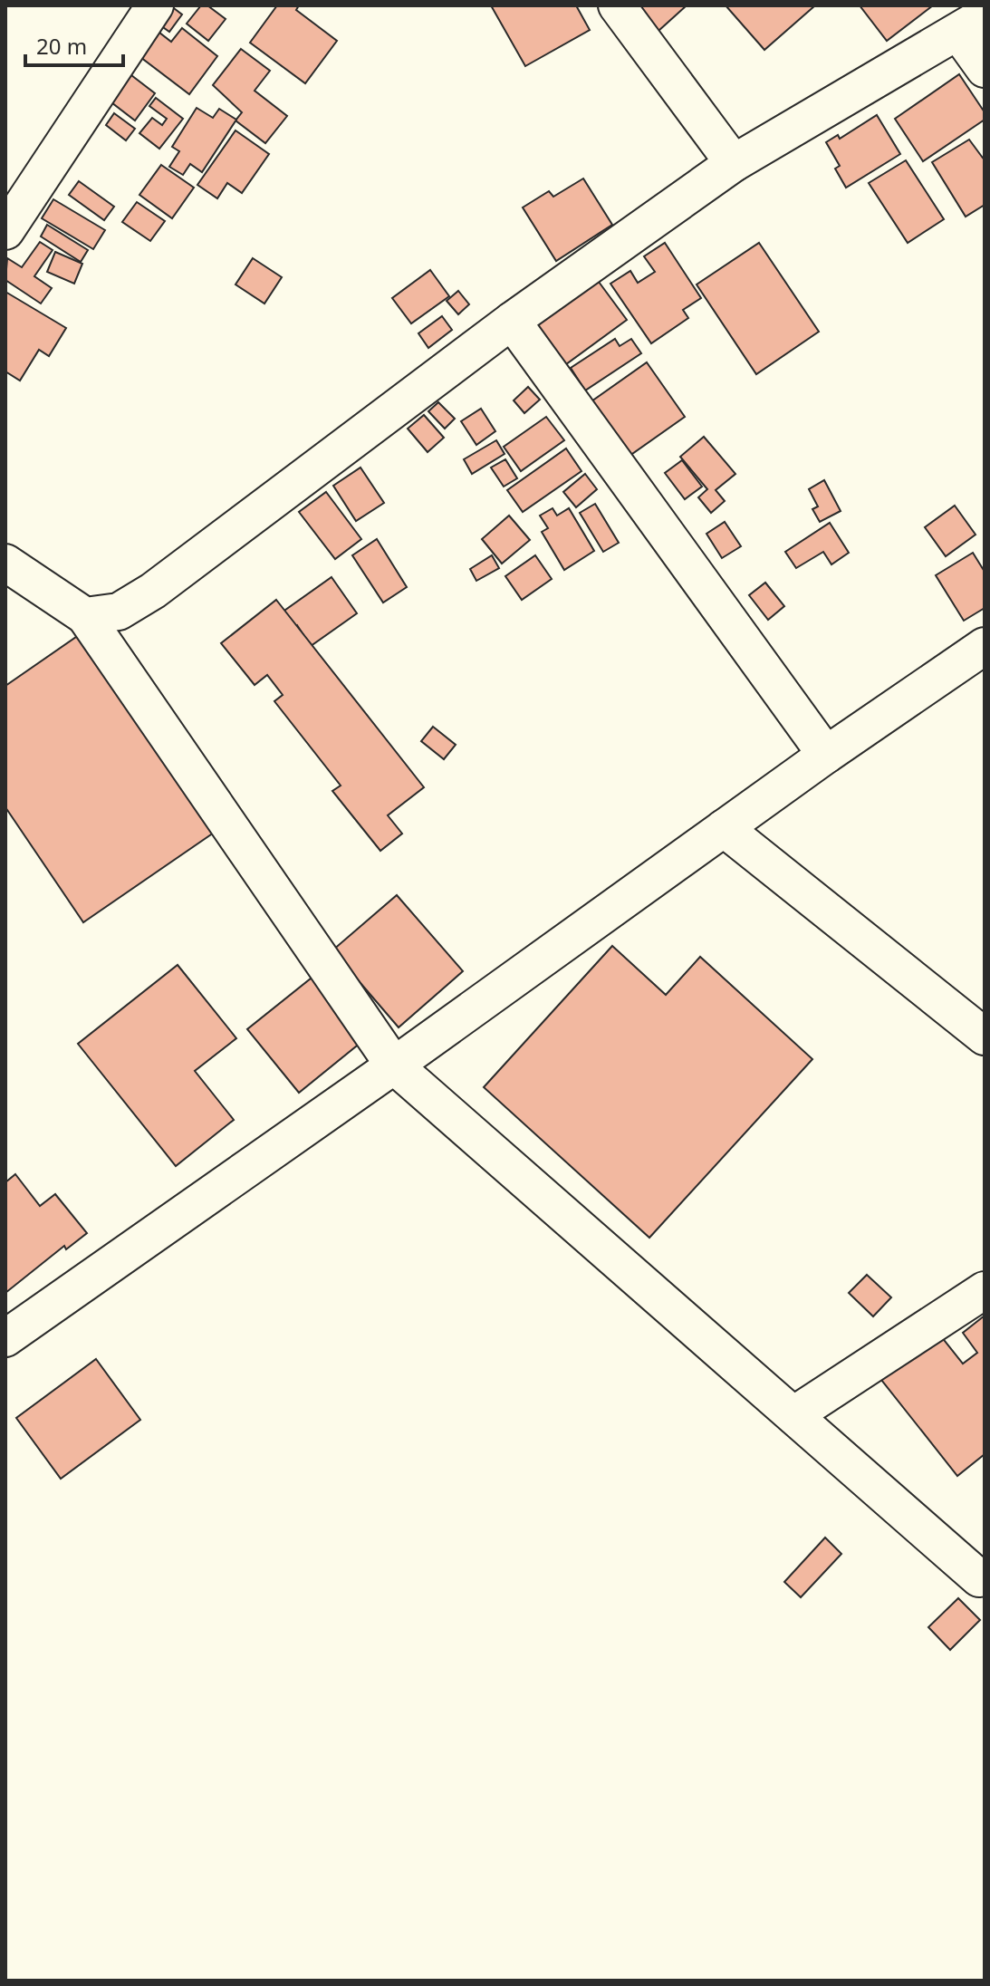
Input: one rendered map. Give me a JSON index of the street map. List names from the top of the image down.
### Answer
{
  "scale_bar": "20 m"
}
